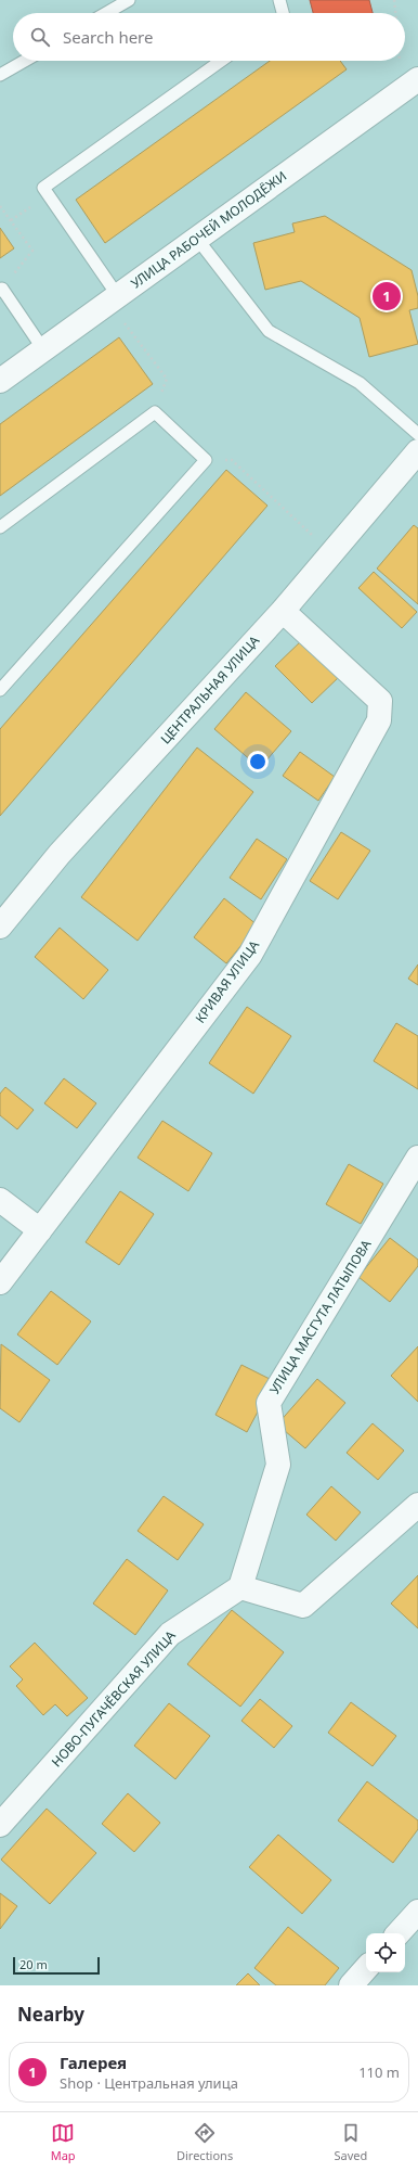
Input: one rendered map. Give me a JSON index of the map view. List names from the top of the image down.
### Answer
{
  "streets": {
    "street": [
      "УЛИЦА РАБОЧЕЙ МОЛОДЁЖИ",
      "ЦЕНТРАЛЬНАЯ УЛИЦА",
      "КРИВАЯ УЛИЦА",
      "УЛИЦА МАСГУТА ЛАТЫПОВА",
      "НОВО-ПУГАЧЁВСКАЯ УЛИЦА"
    ]
  },
  "crossings": [
    ["ЦЕНТРАЛЬНАЯ УЛИЦА", "КРИВАЯ УЛИЦА"],
    ["УЛИЦА МАСГУТА ЛАТЫПОВА", "НОВО-ПУГАЧЁВСКАЯ УЛИЦА"]
  ],
  "scale_bar": "20 m",
  "page": {
    "search": "Search here",
    "pins": "1",
    "scale": "20 m",
    "heading": "Nearby",
    "list": [
      {
        "mark": "1",
        "name": "Галерея",
        "note": "Shop · Центральная улица",
        "value": "110 m"
      }
    ],
    "nav": ["Map", "Directions", "Saved"]
  }
}
